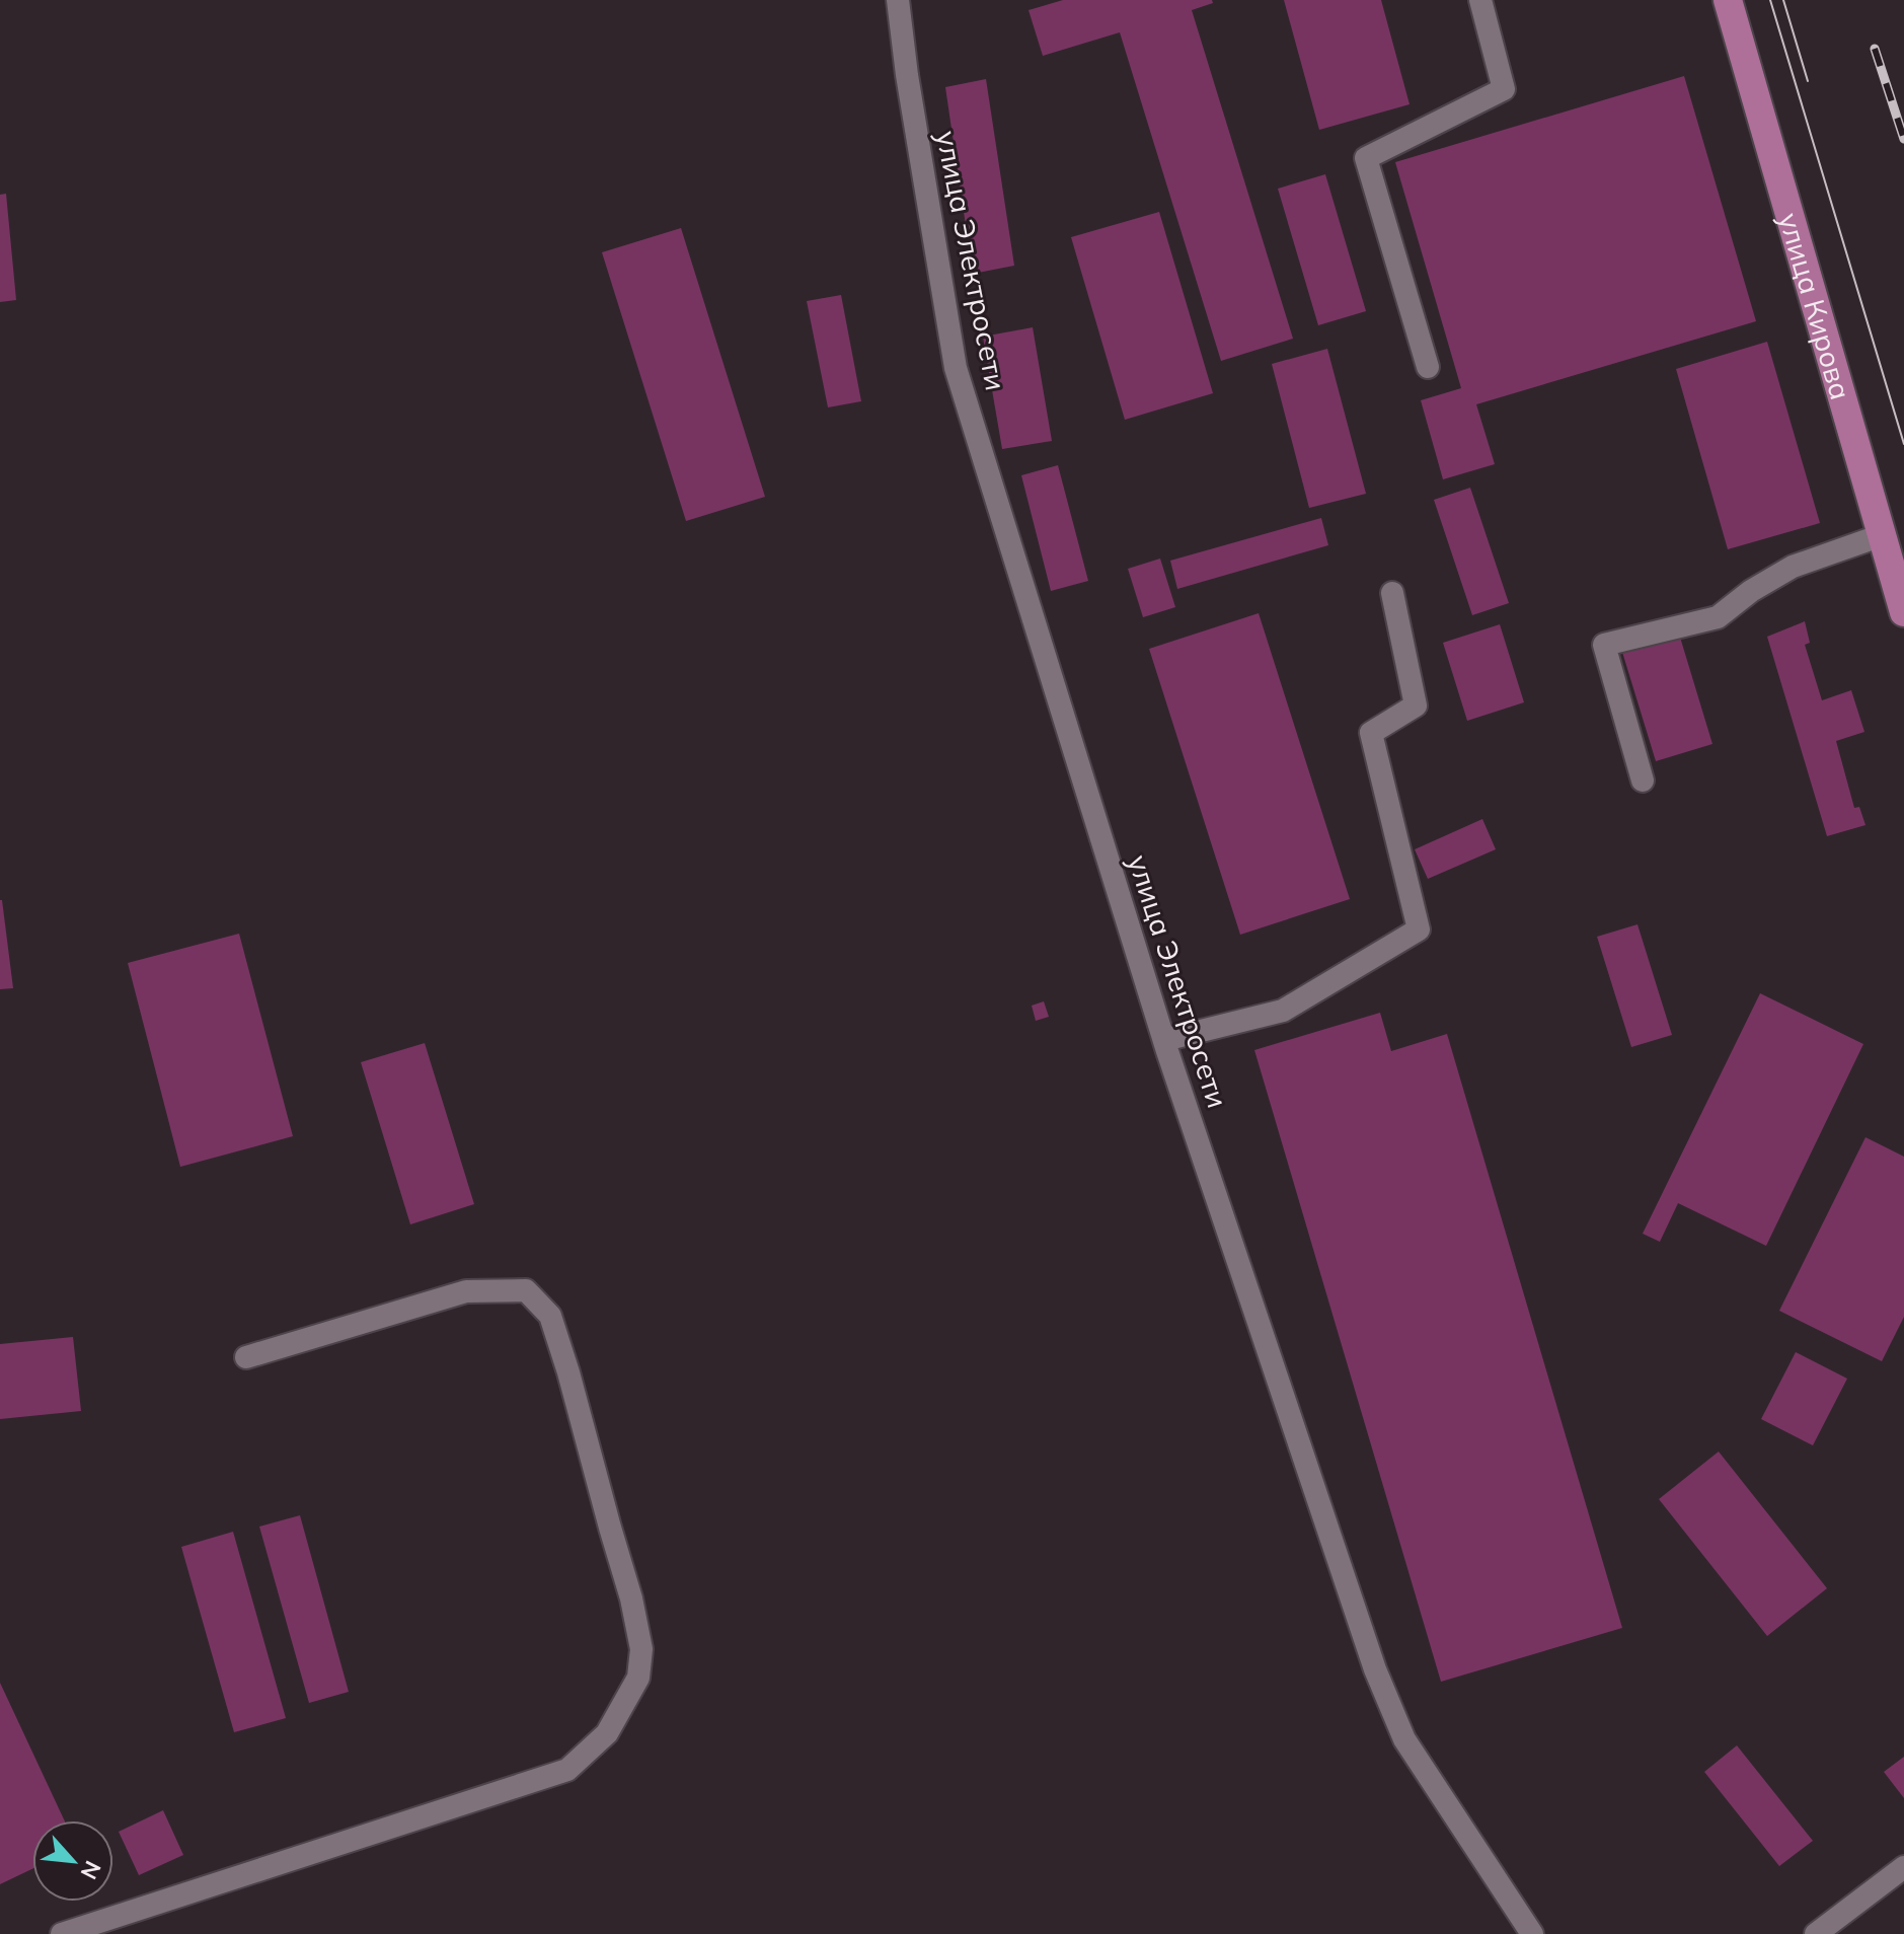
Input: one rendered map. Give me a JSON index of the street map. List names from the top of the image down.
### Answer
{
  "streets": {
    "main road": ["улица Кирова"],
    "street": ["улица Электросети"]
  },
  "north": "bottom right"
}
